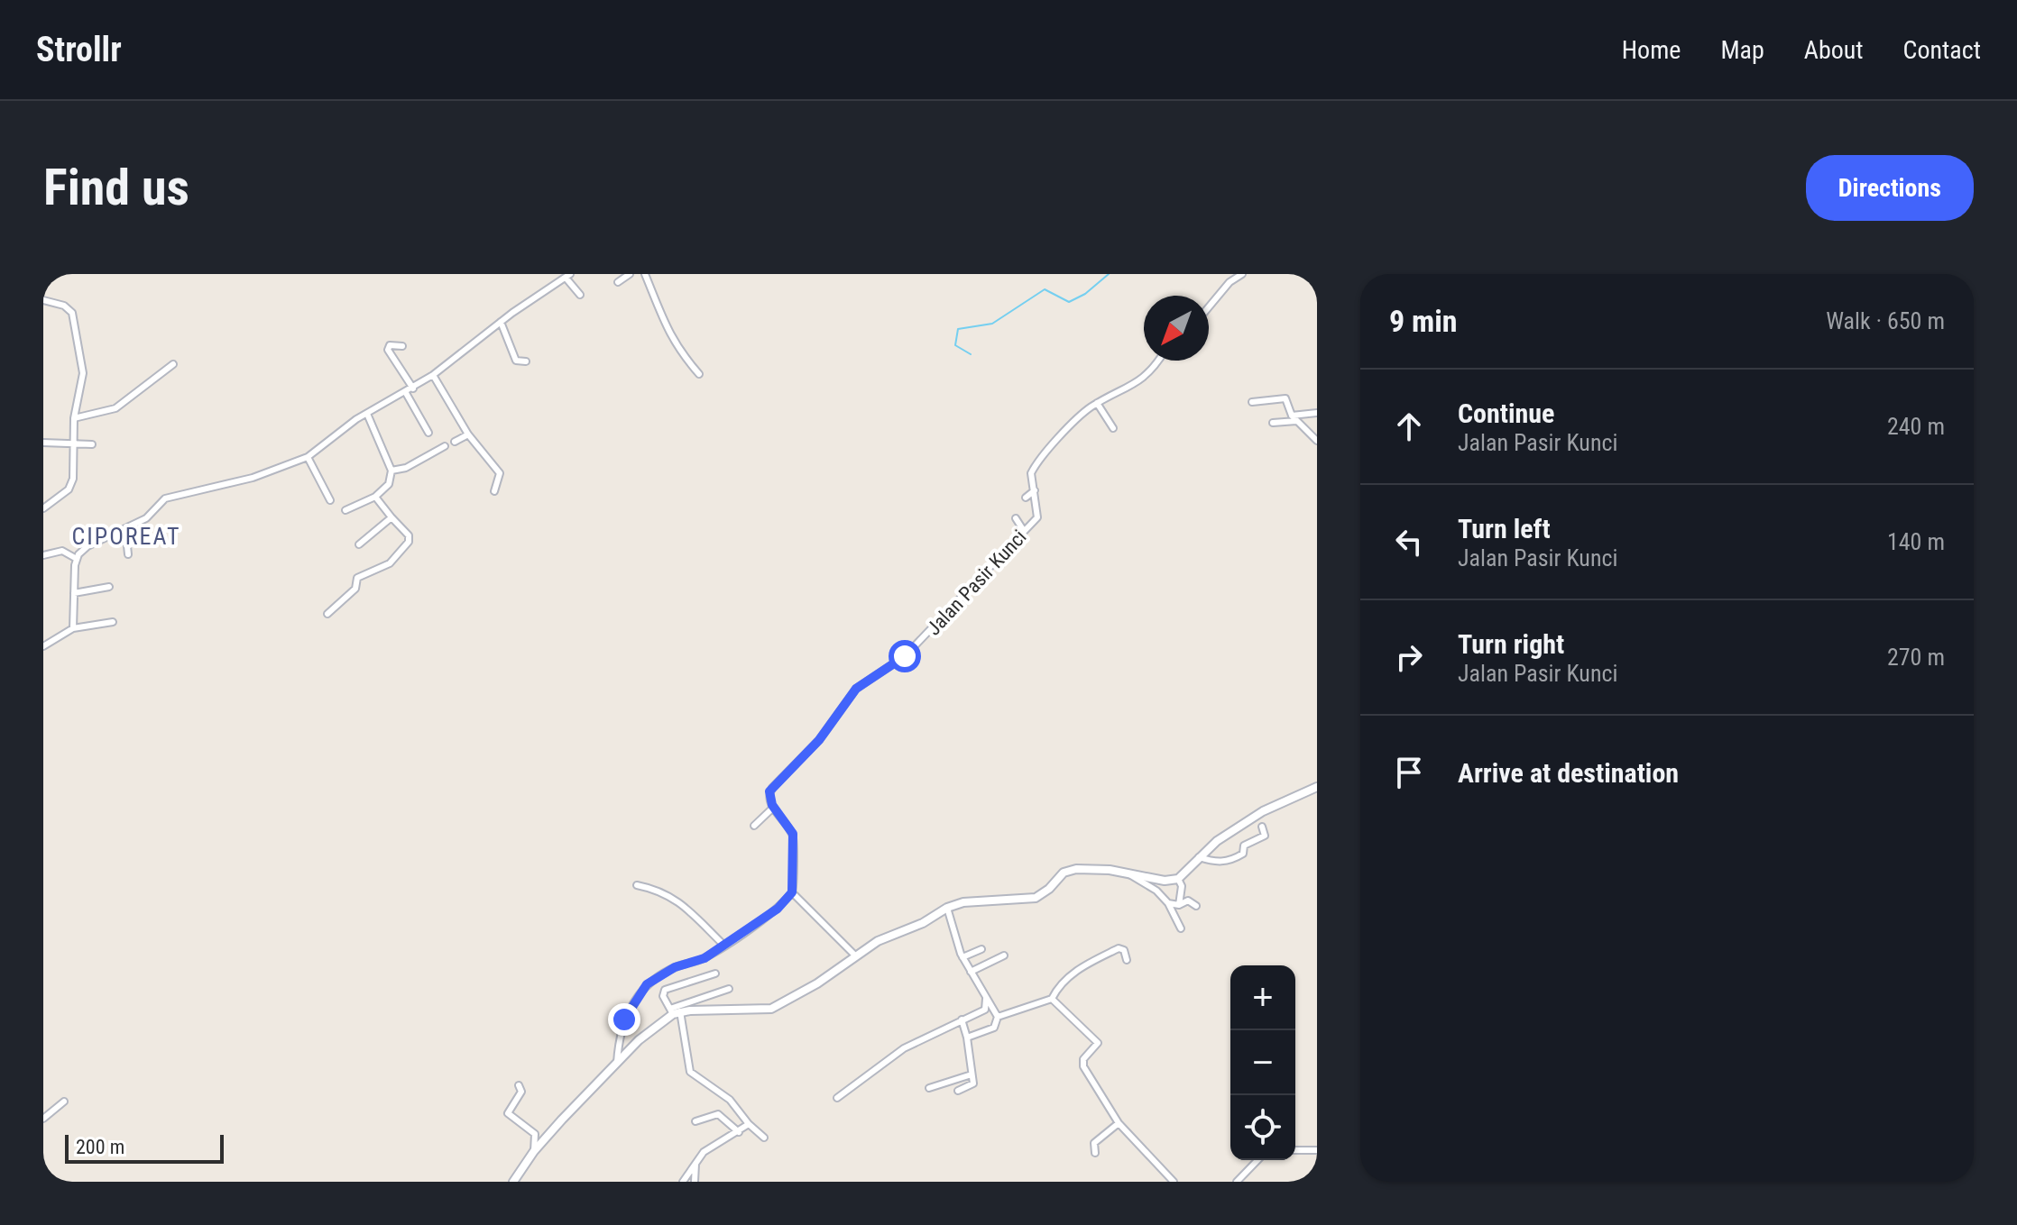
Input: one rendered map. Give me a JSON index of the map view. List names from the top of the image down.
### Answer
{
  "streets": {
    "street": ["Jalan Pasir Kunci"]
  },
  "districts": ["CIPOREAT"],
  "scale_bar": "200 m",
  "north": "bottom left",
  "page": {
    "header": "Strollr",
    "nav": [
      "Home",
      "Map",
      "About",
      "Contact"
    ],
    "buttons": "Directions",
    "title": "Find us",
    "heading": ["9 min", "Walk · 650 m"],
    "list": [
      ["Continue", "Jalan Pasir Kunci", "240 m"],
      ["Turn left", "Jalan Pasir Kunci", "140 m"],
      ["Turn right", "Jalan Pasir Kunci", "270 m"],
      "Arrive at destination"
    ],
    "map_buttons": ["+", "−"],
    "scale": "200 m"
  }
}
